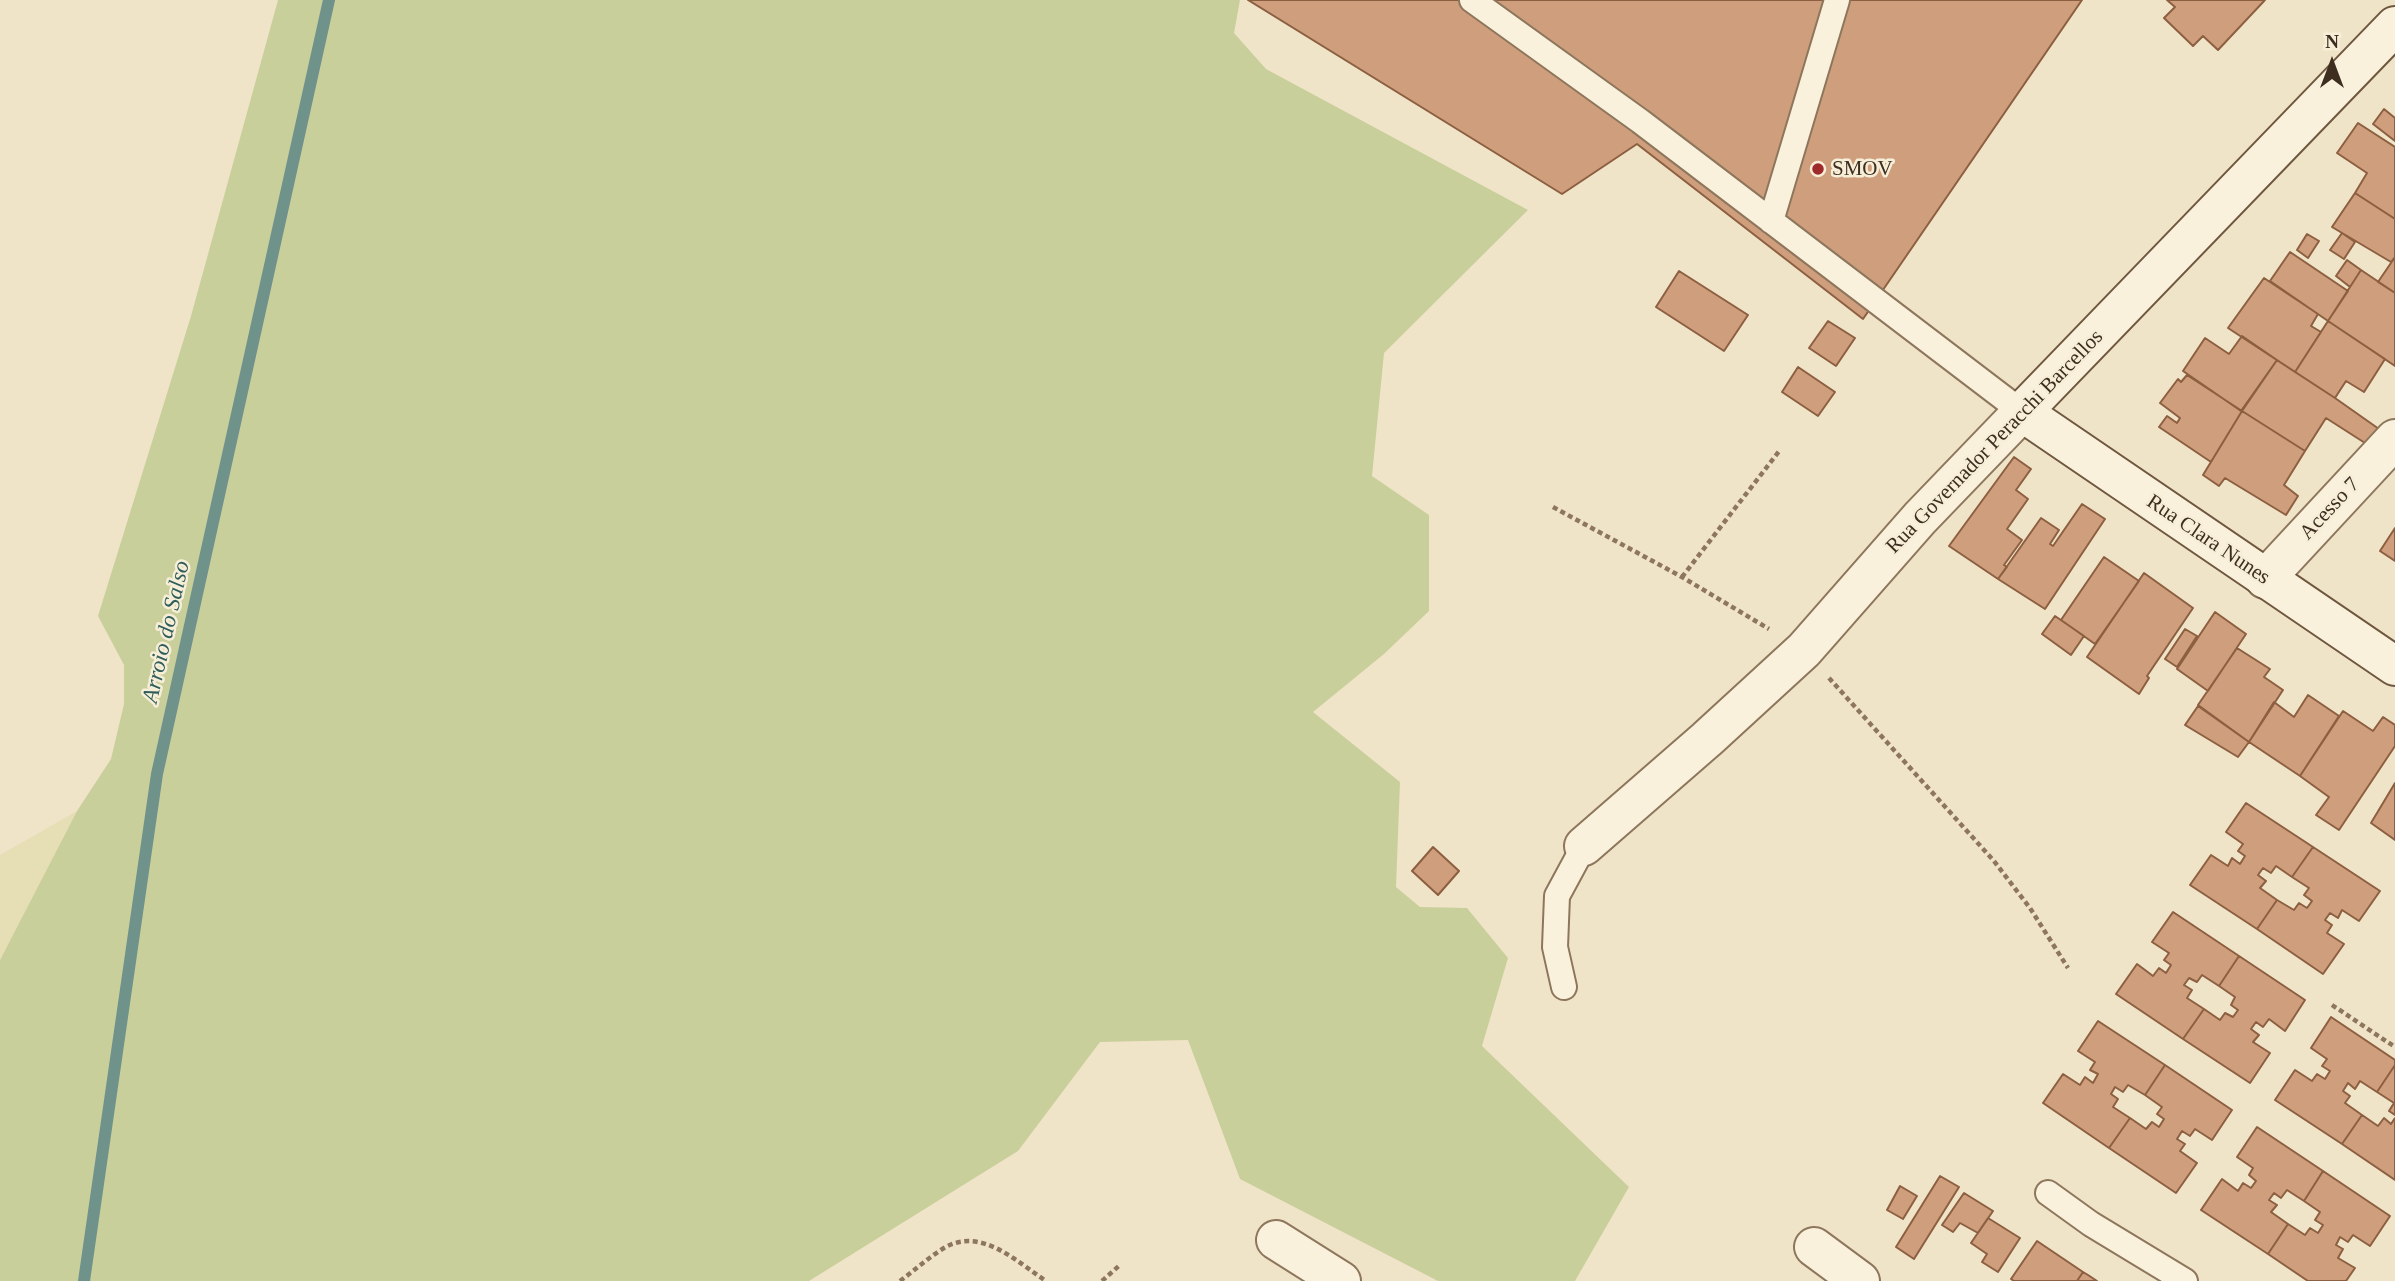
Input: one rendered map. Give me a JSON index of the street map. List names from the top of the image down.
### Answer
{
  "streets": {
    "street": ["Rua Governador Peracchi Barcellos", "Acesso 7", "Rua Clara Nunes"]
  },
  "crossings": [
    ["Rua Governador Peracchi Barcellos", "Rua Clara Nunes"],
    ["Acesso 7", "Rua Clara Nunes"]
  ],
  "water": ["Arroio do Salso"],
  "places": ["SMOV"],
  "north": "top"
}
